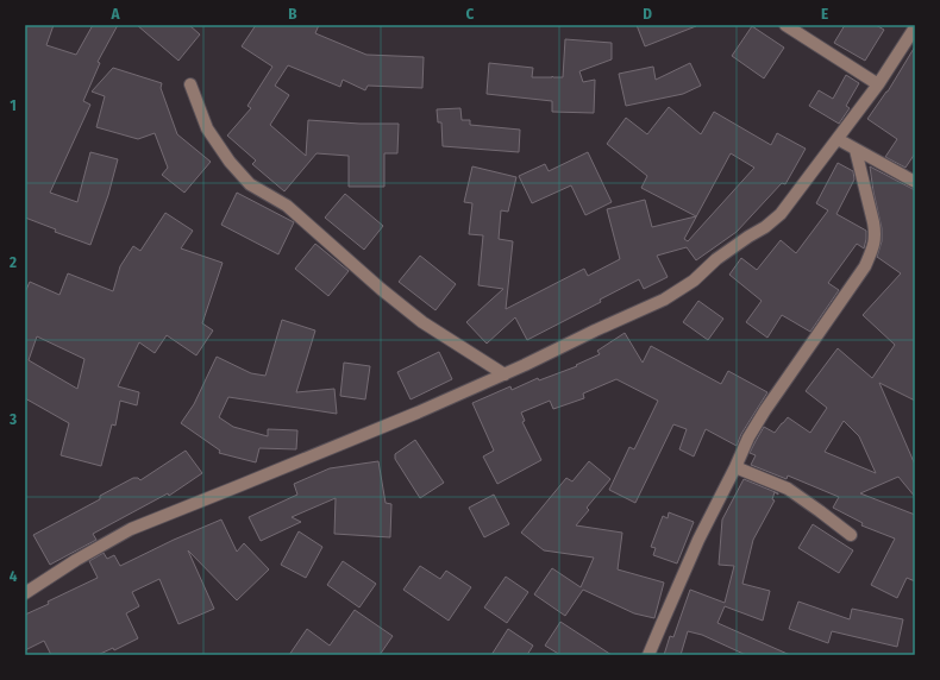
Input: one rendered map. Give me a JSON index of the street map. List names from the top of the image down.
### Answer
{
  "grid": {
    "columns": [
      "A",
      "B",
      "C",
      "D",
      "E"
    ],
    "rows": [
      "1",
      "2",
      "3",
      "4"
    ]
  }
}
